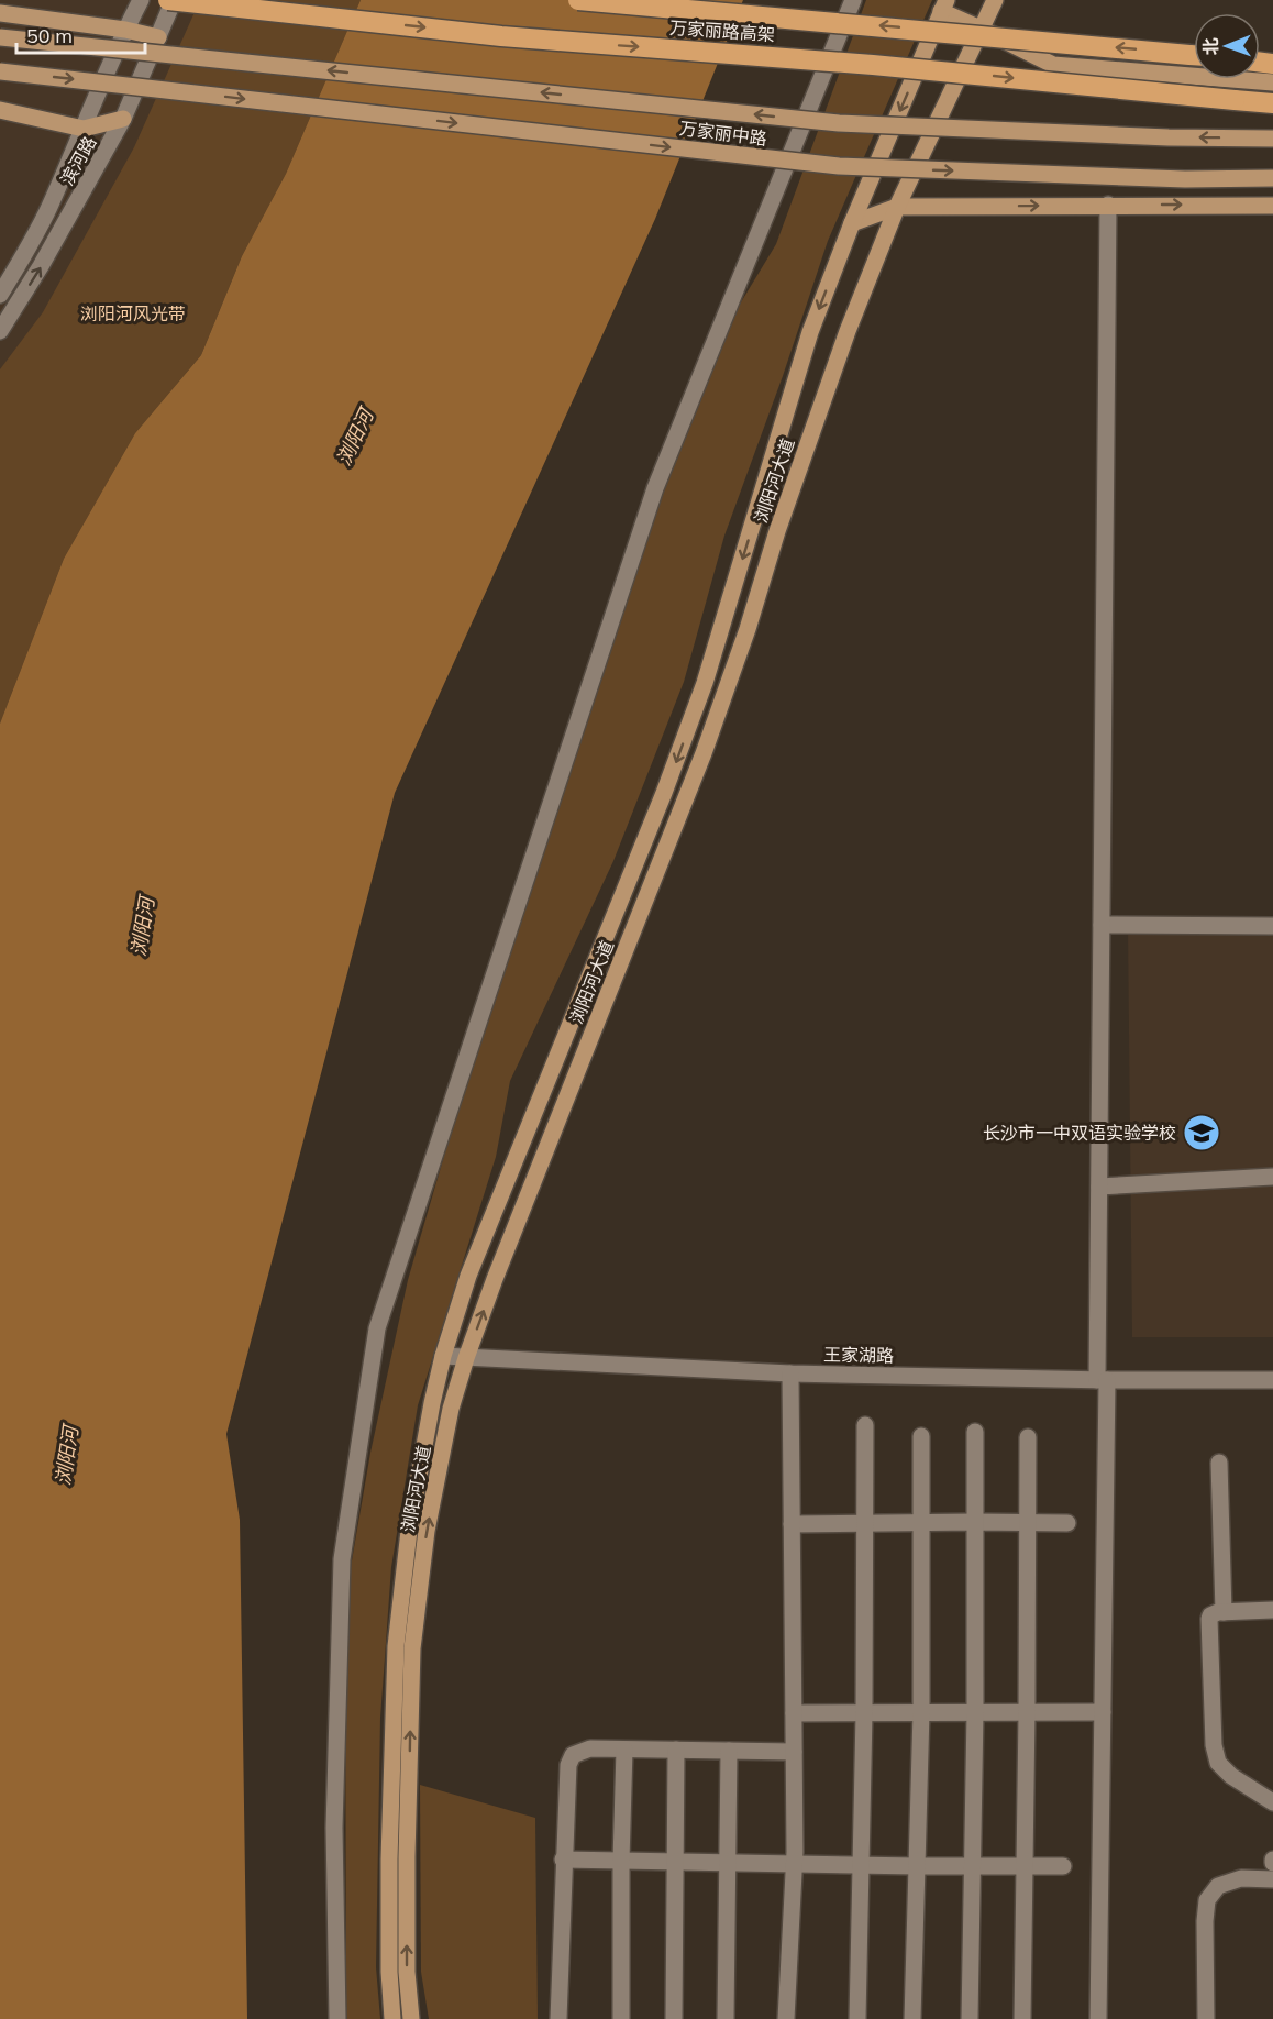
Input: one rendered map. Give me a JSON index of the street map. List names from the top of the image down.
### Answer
{
  "streets": {
    "highway": ["万家丽路高架"],
    "main road": ["万家丽中路", "浏阳河大道"],
    "street": ["滨河路", "王家湖路"]
  },
  "crossings": [
    ["浏阳河大道", "王家湖路"]
  ],
  "water": ["浏阳河"],
  "parks": ["浏阳河风光带"],
  "places": {
    "school or university": ["长沙市一中双语实验学校"]
  },
  "scale_bar": "50 m",
  "north": "left"
}
